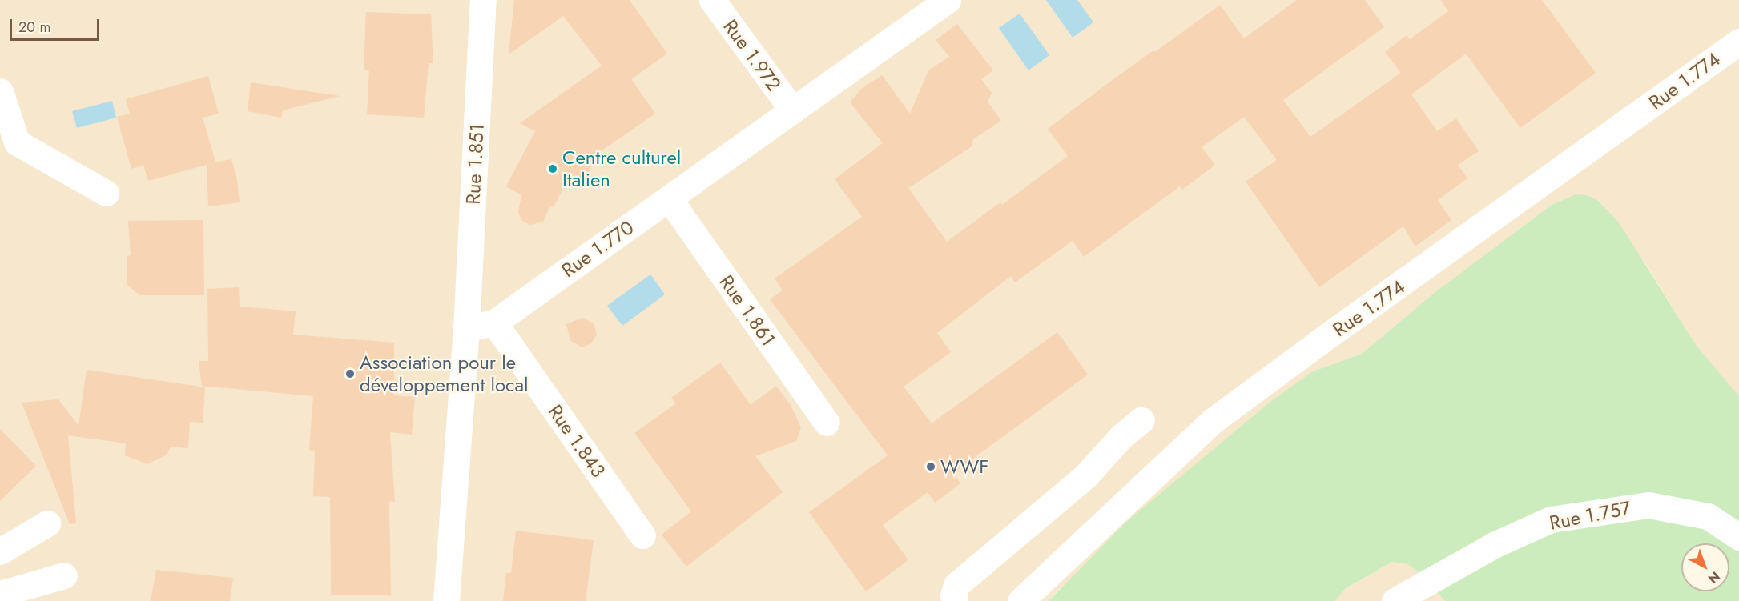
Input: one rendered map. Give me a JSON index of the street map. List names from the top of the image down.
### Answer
{
  "streets": {
    "street": [
      "Rue 1.972",
      "Rue 1.774",
      "Rue 1.851",
      "Rue 1.770",
      "Rue 1.861",
      "Rue 1.843",
      "Rue 1.757"
    ]
  },
  "crossings": [
    ["Rue 1.972", "Rue 1.770"],
    ["Rue 1.851", "Rue 1.770"],
    ["Rue 1.770", "Rue 1.861"],
    ["Rue 1.770", "Rue 1.843"]
  ],
  "places": ["Centre culturel Italien", "Association pour le développement local", "WWF"],
  "scale_bar": "20 m",
  "north": "bottom right"
}
